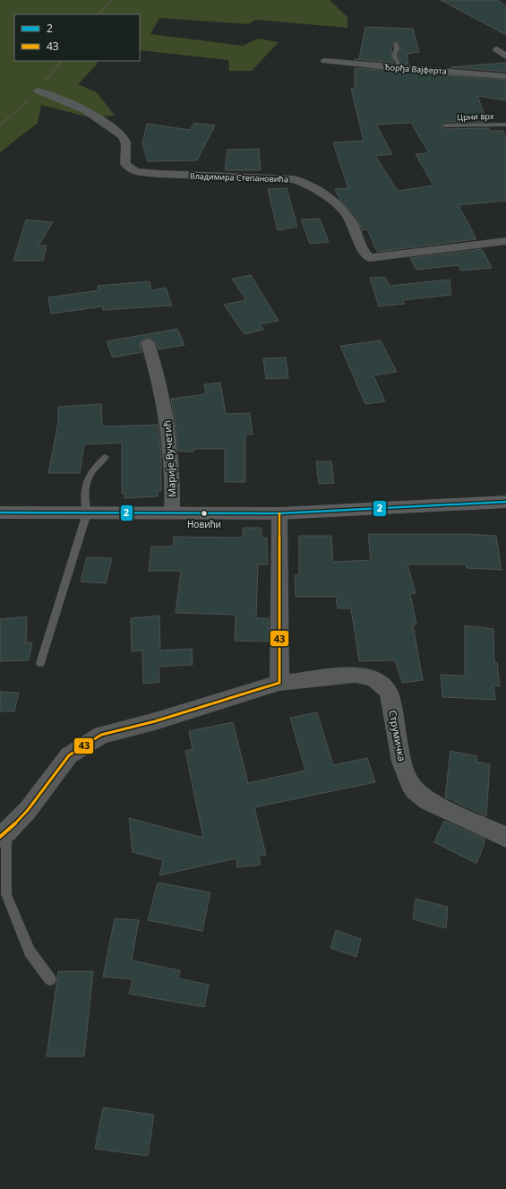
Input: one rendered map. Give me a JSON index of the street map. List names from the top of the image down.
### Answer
{
  "streets": {
    "street": [
      "Ђорђа Вајферта",
      "Владимира Степановића",
      "Марије Вучетић",
      "Струмичка"
    ],
    "lane": ["Црни врх"]
  },
  "places": ["Новићи"],
  "lines": ["transit line 2", "transit line 43"],
  "legend": ["2", "43"]
}
